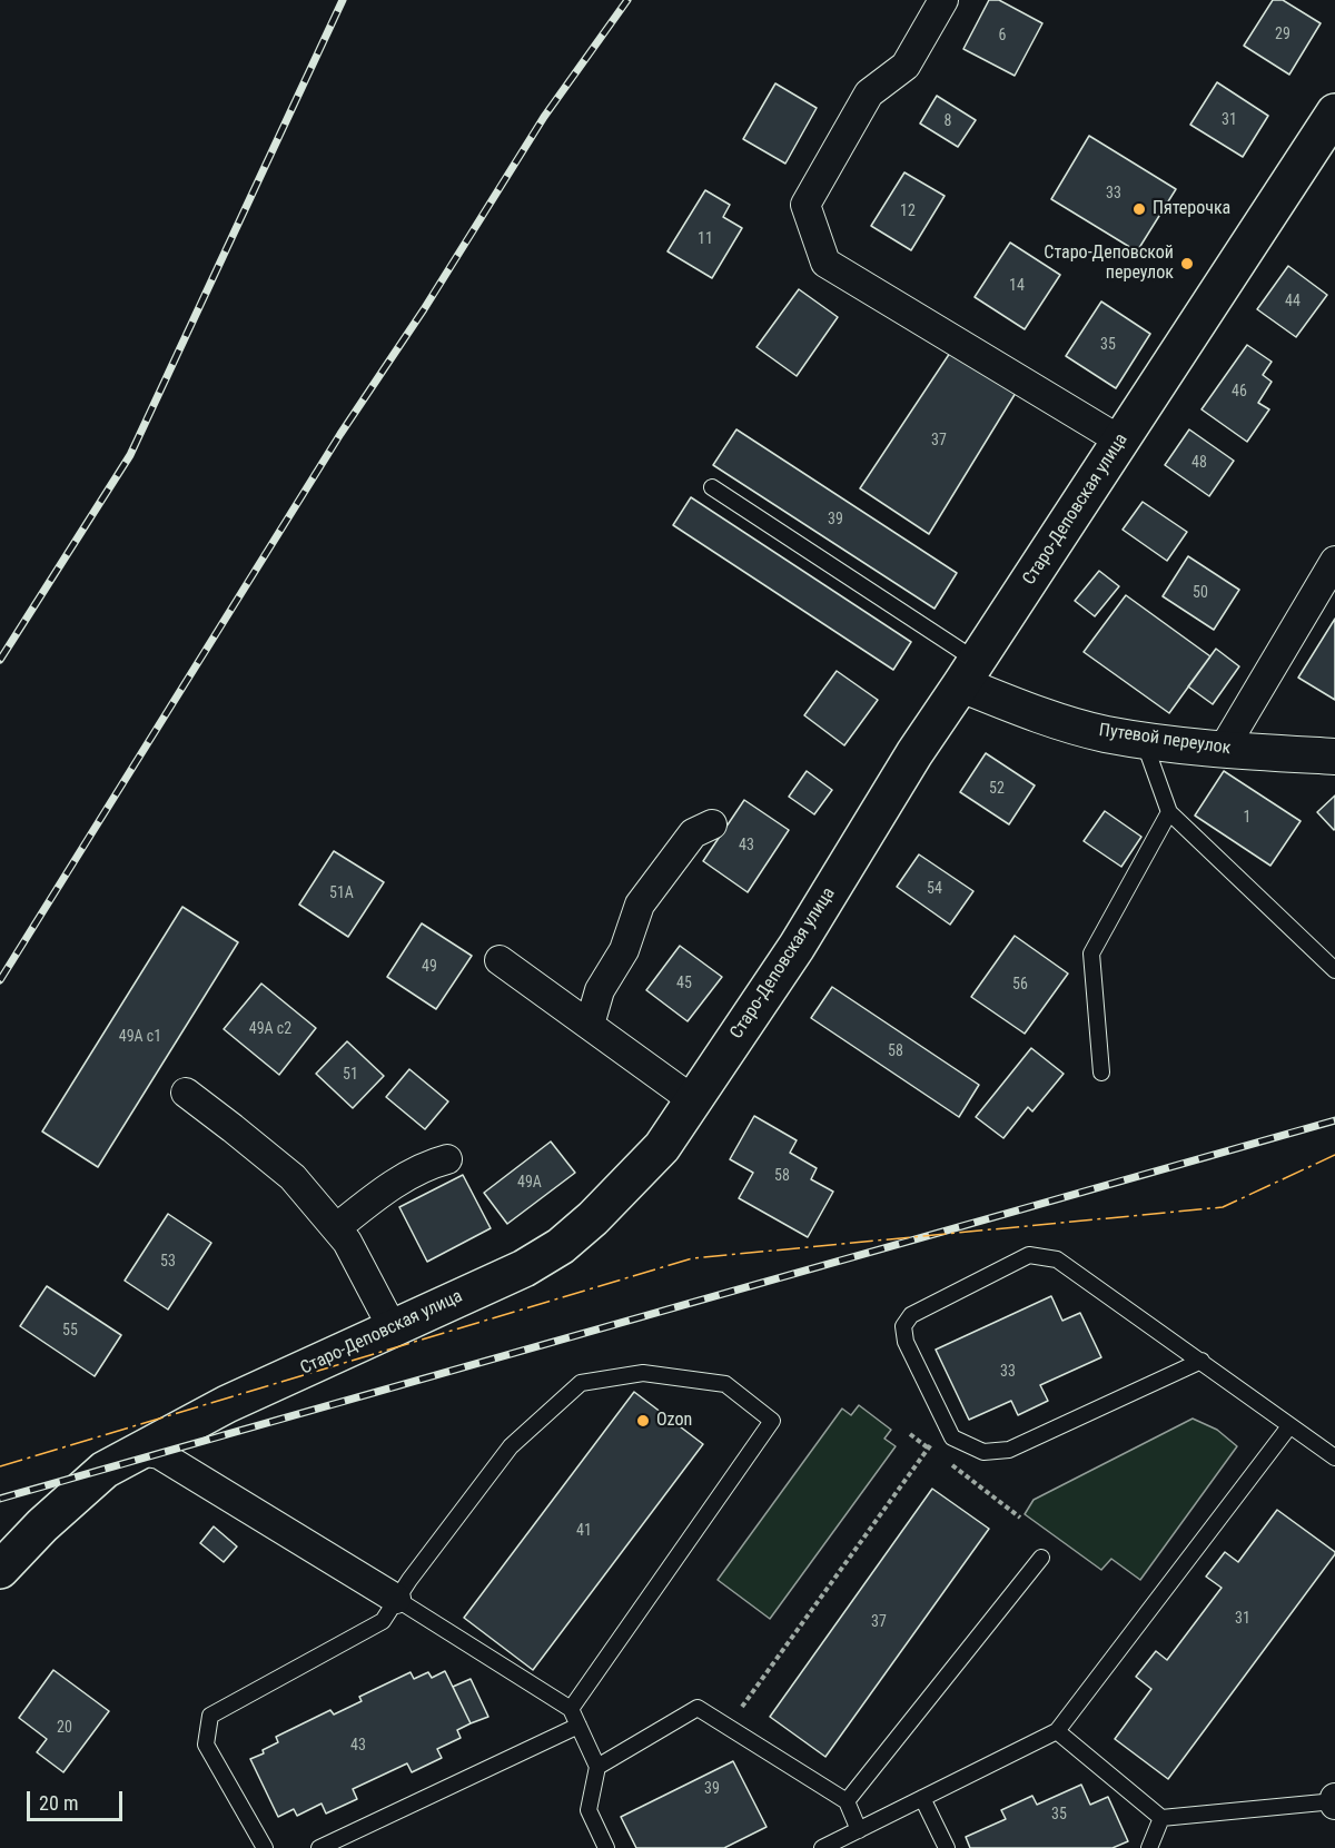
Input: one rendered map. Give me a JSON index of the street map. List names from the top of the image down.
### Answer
{
  "streets": {
    "main road": ["Старо-Деповская улица"],
    "street": ["Путевой переулок"]
  },
  "crossings": [
    ["Старо-Деповская улица", "Путевой переулок"]
  ],
  "places": ["Пятерочка", "Старо-Деповской переулок", "Ozon"],
  "house_numbers": [
    "29",
    "6",
    "31",
    "8",
    "33",
    "12",
    "11",
    "14",
    "44",
    "35",
    "46",
    "37",
    "48",
    "39",
    "50",
    "52",
    "1",
    "43",
    "54",
    "51А",
    "49",
    "45",
    "56",
    "49А с2",
    "49А с1",
    "58",
    "51",
    "58",
    "49А",
    "53",
    "55",
    "33",
    "41",
    "31",
    "37",
    "20",
    "43",
    "39",
    "35"
  ],
  "scale_bar": "20 m"
}
